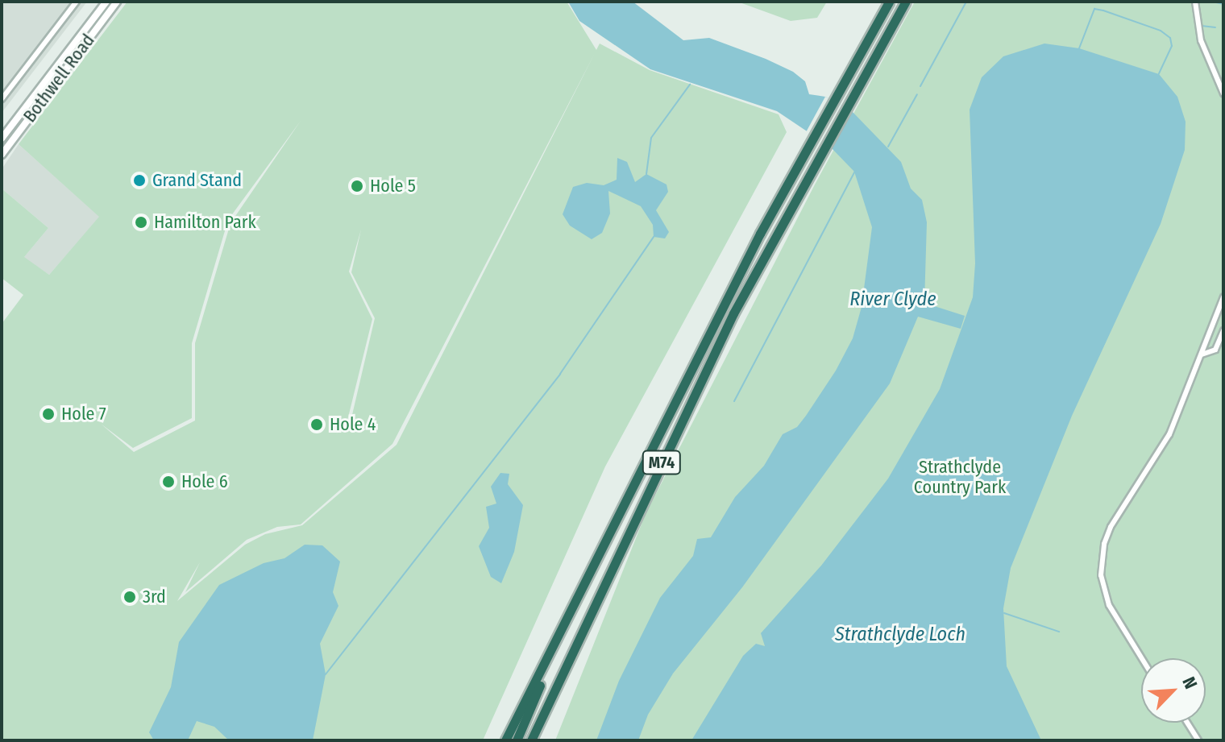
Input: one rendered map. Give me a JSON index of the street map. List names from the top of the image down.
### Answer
{
  "streets": {
    "highway": ["M74"],
    "main road": ["Bothwell Road"]
  },
  "water": ["River Clyde", "Strathclyde Loch"],
  "parks": ["Strathclyde Country Park"],
  "places": [
    "Grand Stand",
    "Hole 5",
    "Hamilton Park",
    "Hole 7",
    "Hole 4",
    "Hole 6",
    "3rd"
  ],
  "north": "top right"
}
